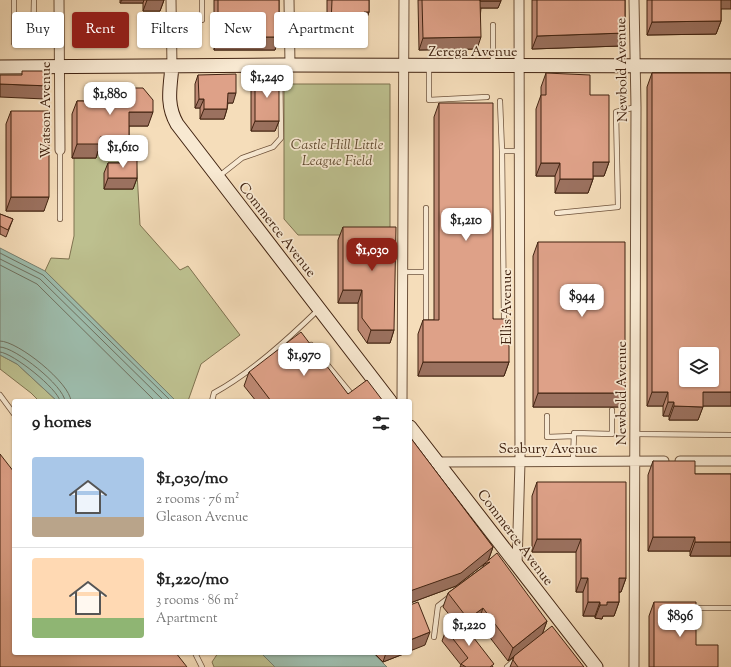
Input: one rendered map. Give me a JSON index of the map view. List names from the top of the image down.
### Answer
{
  "streets": {
    "main road": ["Zerega Avenue", "Commerce Avenue"],
    "street": [
      "Newbold Avenue",
      "Watson Avenue",
      "Ellis Avenue",
      "Seabury Avenue"
    ]
  },
  "crossings": [
    ["Zerega Avenue", "Newbold Avenue"],
    ["Zerega Avenue", "Watson Avenue"],
    ["Zerega Avenue", "Commerce Avenue"],
    ["Zerega Avenue", "Ellis Avenue"],
    ["Newbold Avenue", "Seabury Avenue"],
    ["Commerce Avenue", "Ellis Avenue"],
    ["Commerce Avenue", "Seabury Avenue"],
    ["Ellis Avenue", "Seabury Avenue"]
  ],
  "parks": ["Castle Hill Little League Field"],
  "page": {
    "chip": [
      "Buy",
      "Rent",
      "Filters",
      "New",
      "Apartment"
    ],
    "price": [
      "$1,240",
      "$1,880",
      "$1,610",
      "$1,210",
      "$1,030",
      "$944",
      "$1,970",
      "$896",
      "$1,220"
    ],
    "heading": "9 homes",
    "list": [
      {
        "name": "$1,030/mo",
        "note": "2 rooms · 76 m² · Gleason Avenue"
      },
      {
        "name": "$1,220/mo",
        "note": "3 rooms · 86 m² · Apartment"
      }
    ]
  }
}
